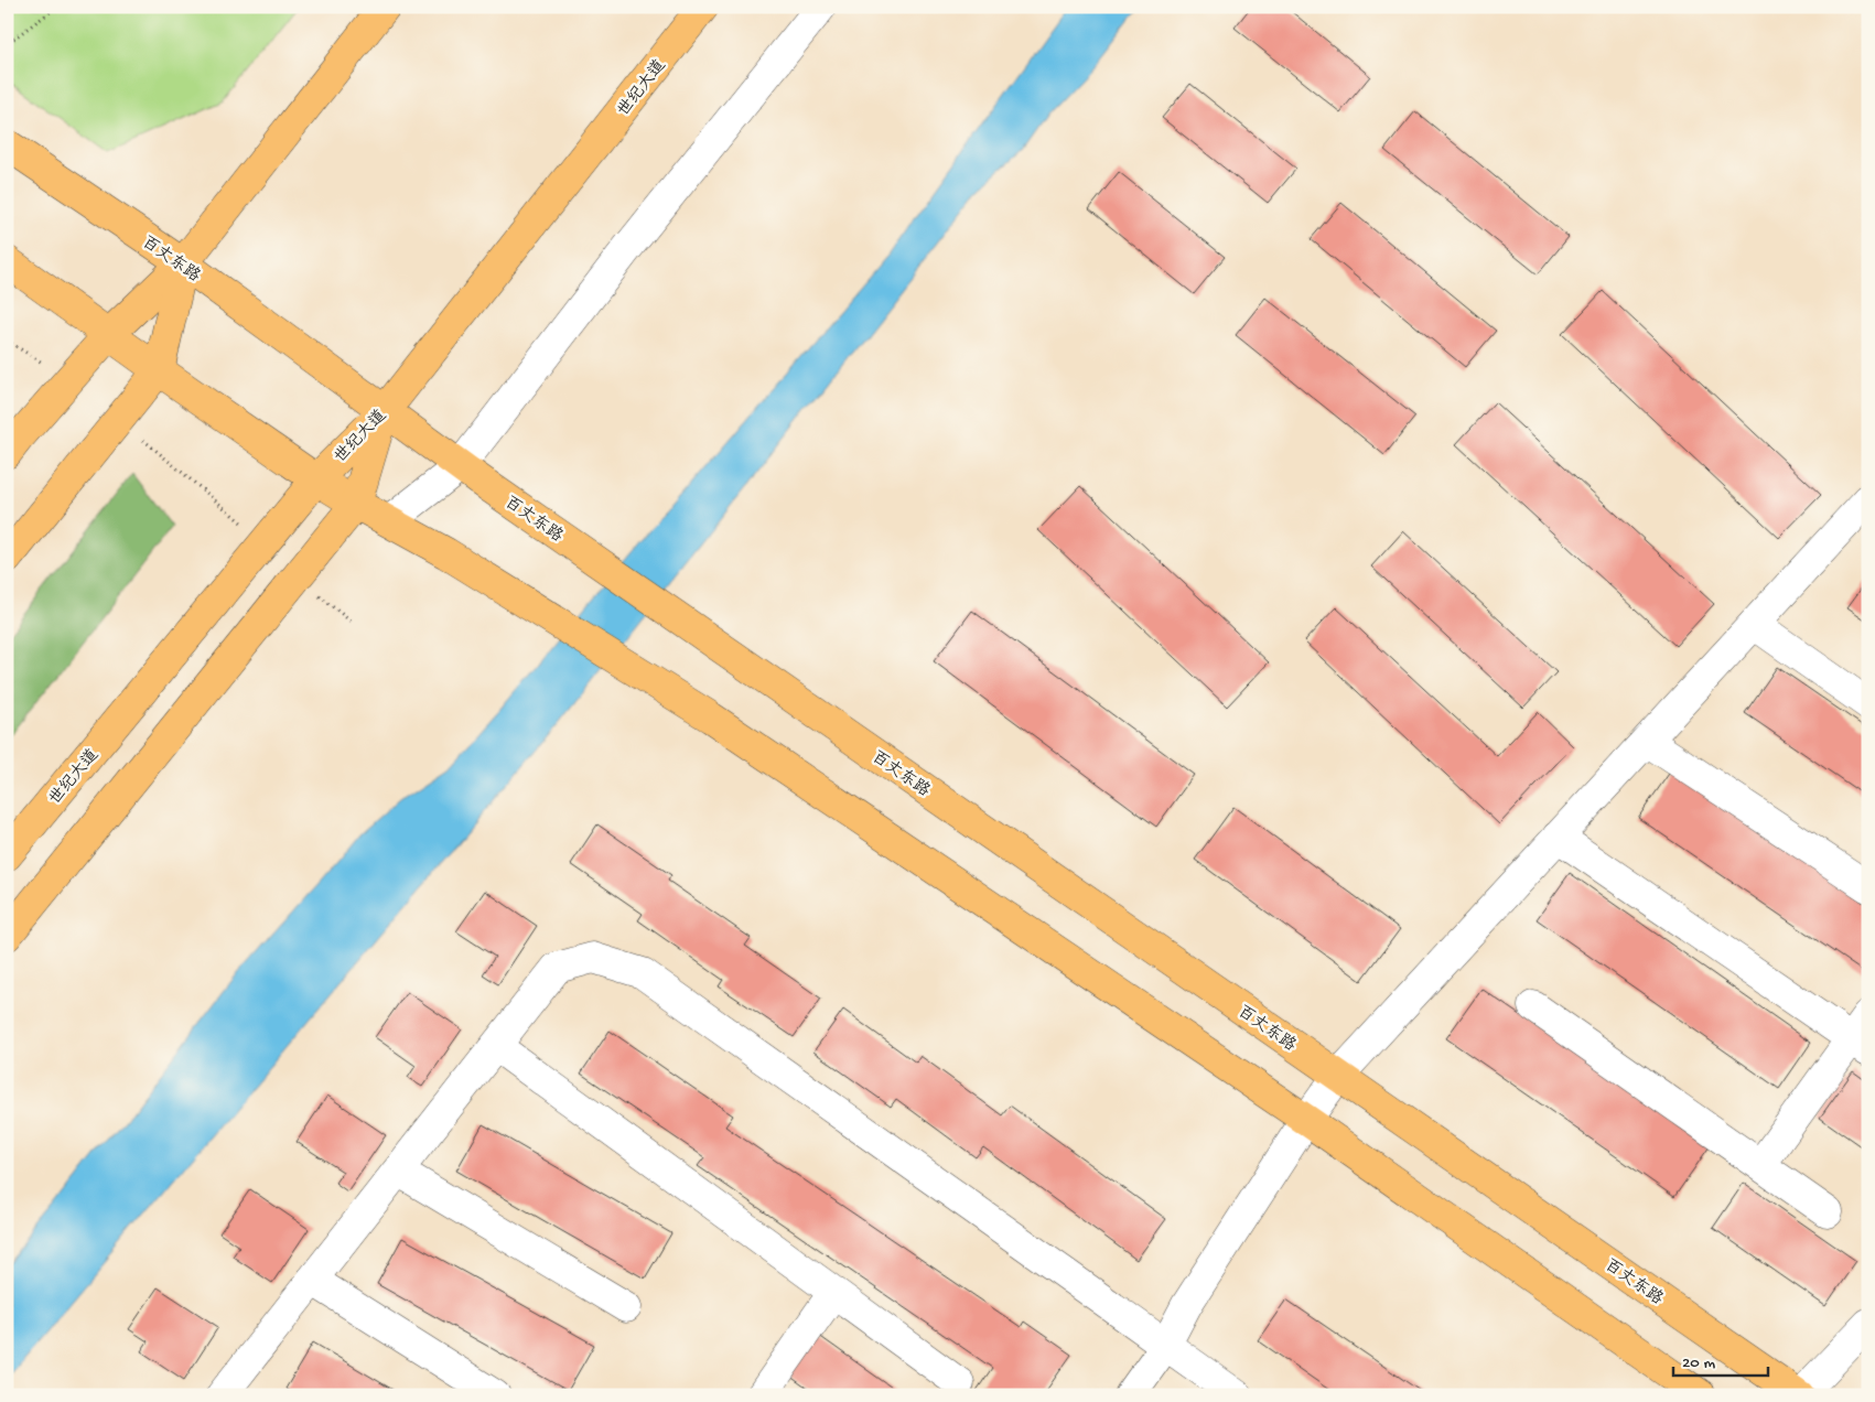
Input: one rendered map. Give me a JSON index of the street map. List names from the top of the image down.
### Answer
{
  "streets": {
    "main road": ["世纪大道", "百丈东路"]
  },
  "crossings": [
    ["世纪大道", "百丈东路"]
  ],
  "scale_bar": "20 m"
}
